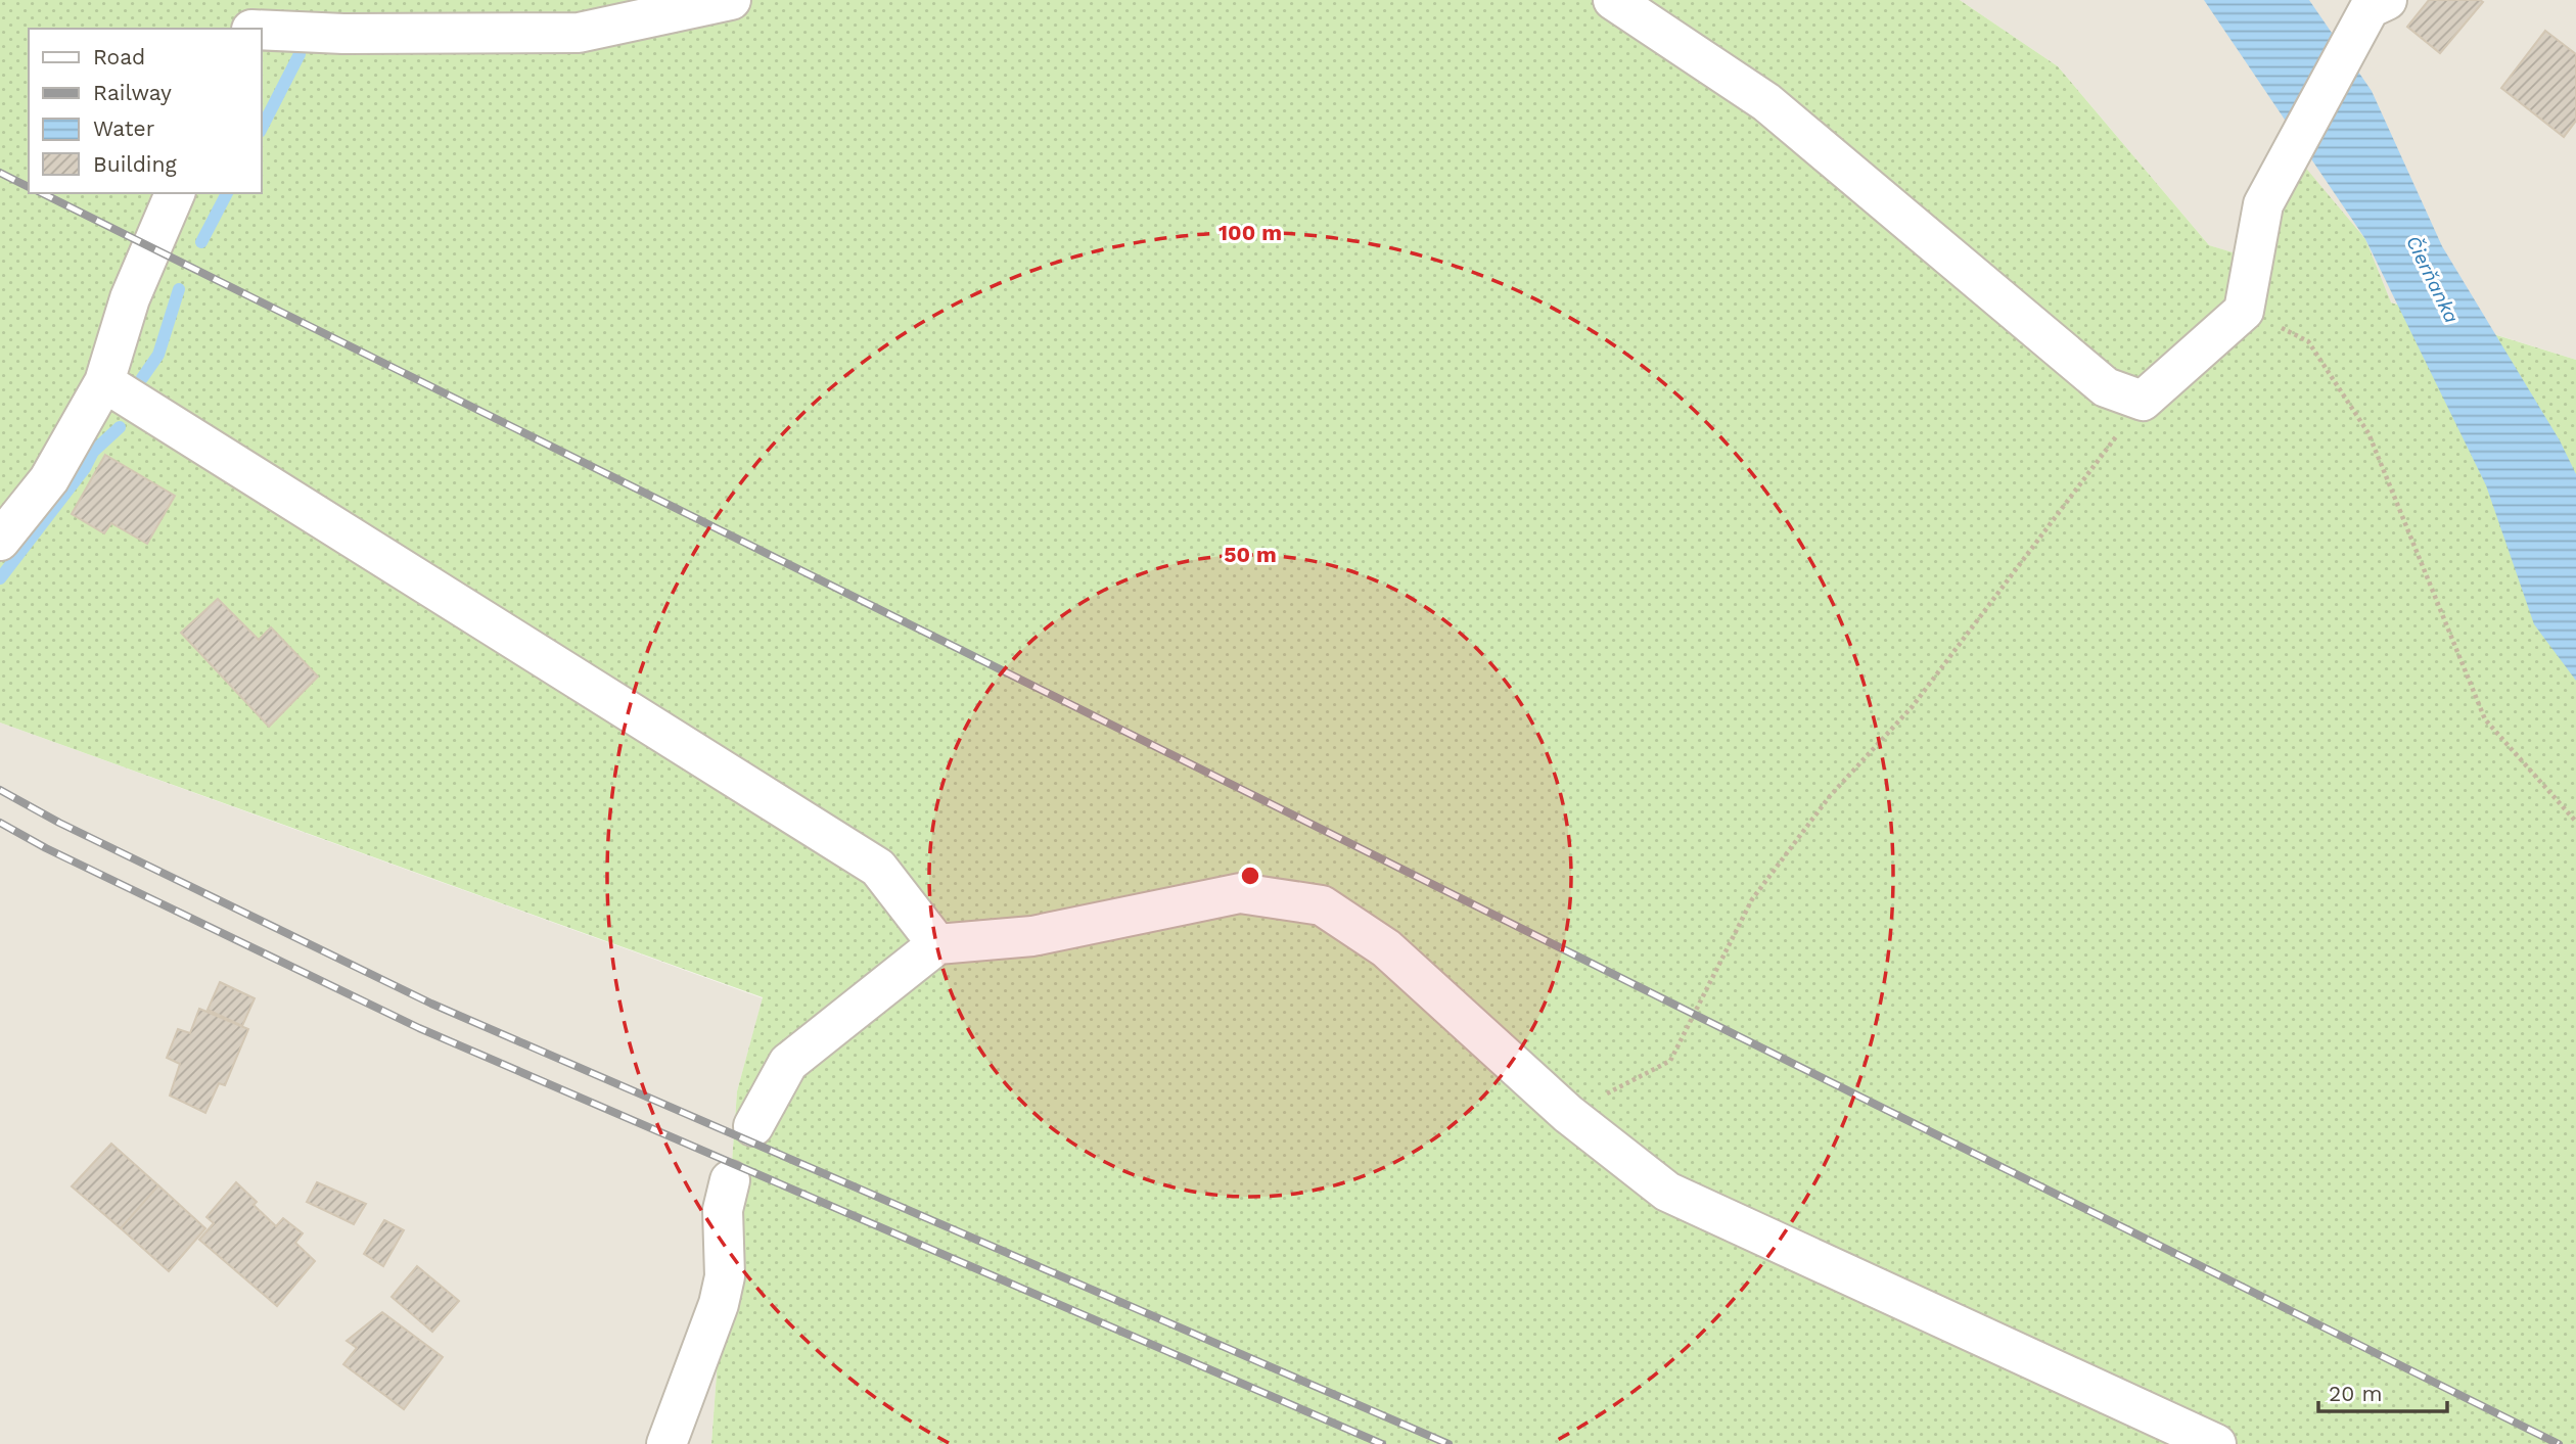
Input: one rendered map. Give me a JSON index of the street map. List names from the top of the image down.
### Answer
{
  "water": ["Čierňanka"],
  "legend": [
    "Road",
    "Railway",
    "Water",
    "Building"
  ],
  "scale_bar": "20 m",
  "rings": ["100 m", "50 m"]
}
